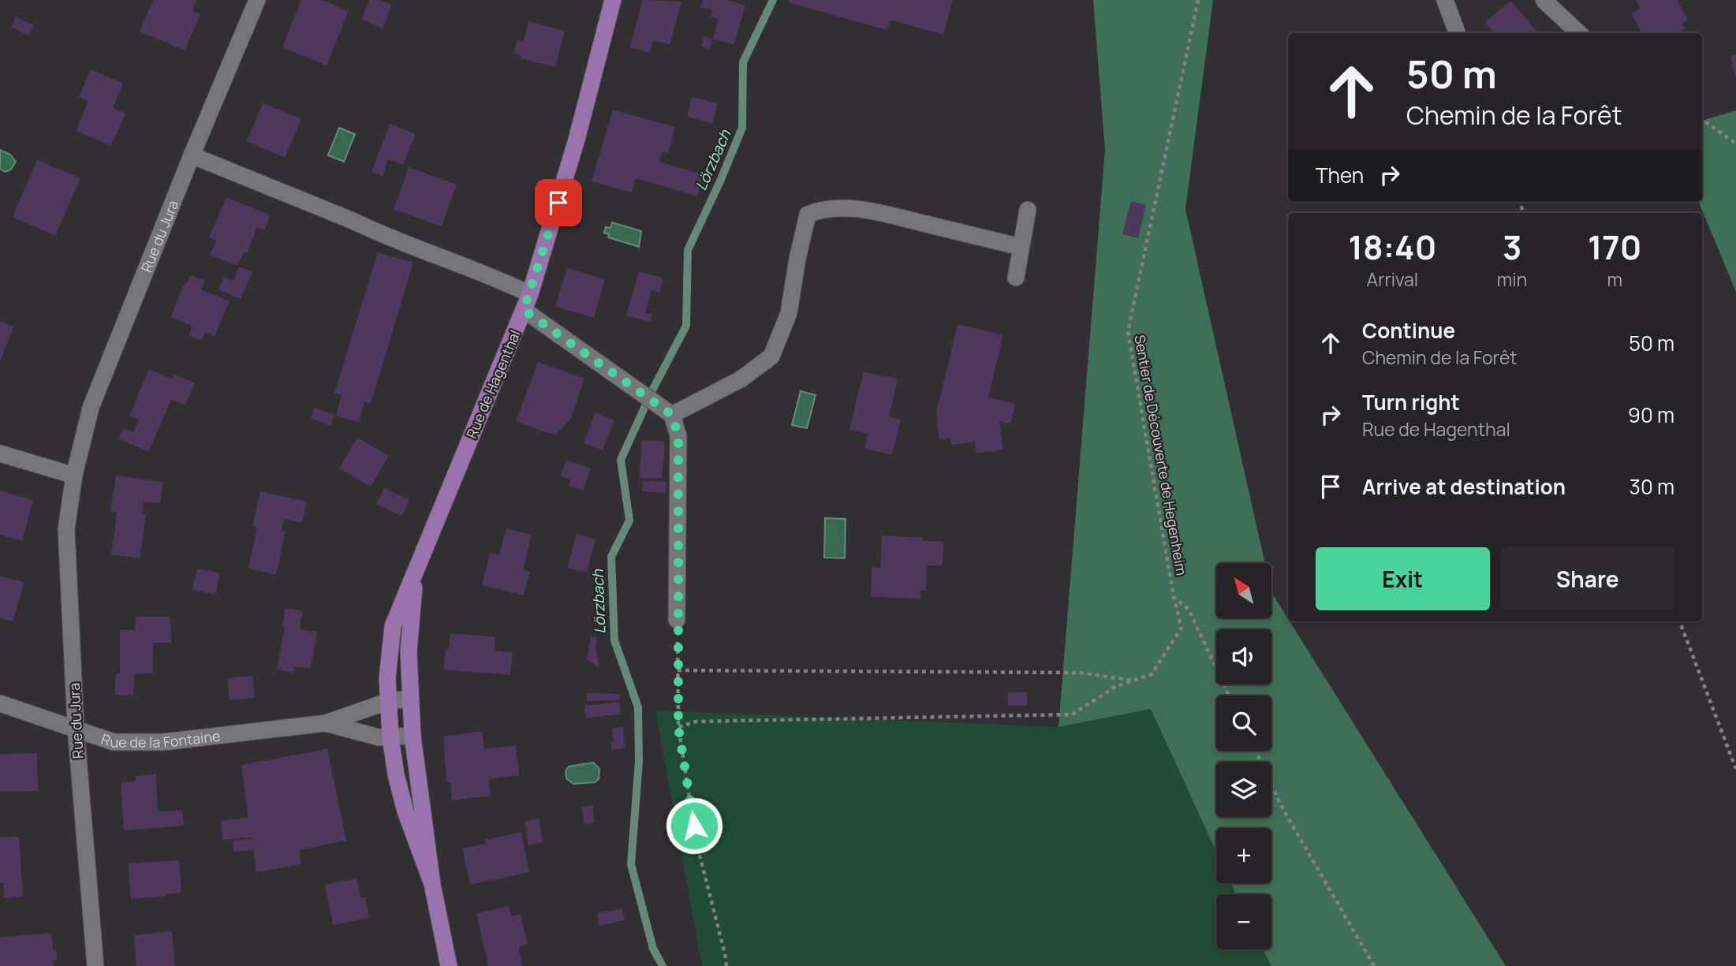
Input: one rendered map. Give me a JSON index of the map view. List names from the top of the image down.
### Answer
{
  "streets": {
    "main road": ["Rue de Hagenthal"],
    "street": ["Rue du Jura", "Rue de la Fontaine"],
    "path": ["Sentier de Découverte de Hegenheim"]
  },
  "crossings": [
    ["Rue du Jura", "Rue de la Fontaine"],
    ["Rue de Hagenthal", "Rue de la Fontaine"]
  ],
  "water": ["Lörzbach"],
  "north": "top left",
  "page": {
    "turn": ["50 m", "Chemin de la Forêt"],
    "then": "Then",
    "eta": [
      "18:40",
      "Arrival",
      "3",
      "min",
      "170",
      "m"
    ],
    "list": [
      {
        "name": "Continue",
        "note": "Chemin de la Forêt",
        "value": "50 m"
      },
      {
        "name": "Turn right",
        "note": "Rue de Hagenthal",
        "value": "90 m"
      },
      {
        "name": "Arrive at destination",
        "value": "30 m"
      }
    ],
    "buttons": ["Exit", "Share"],
    "map_buttons": ["+", "−"]
  }
}
